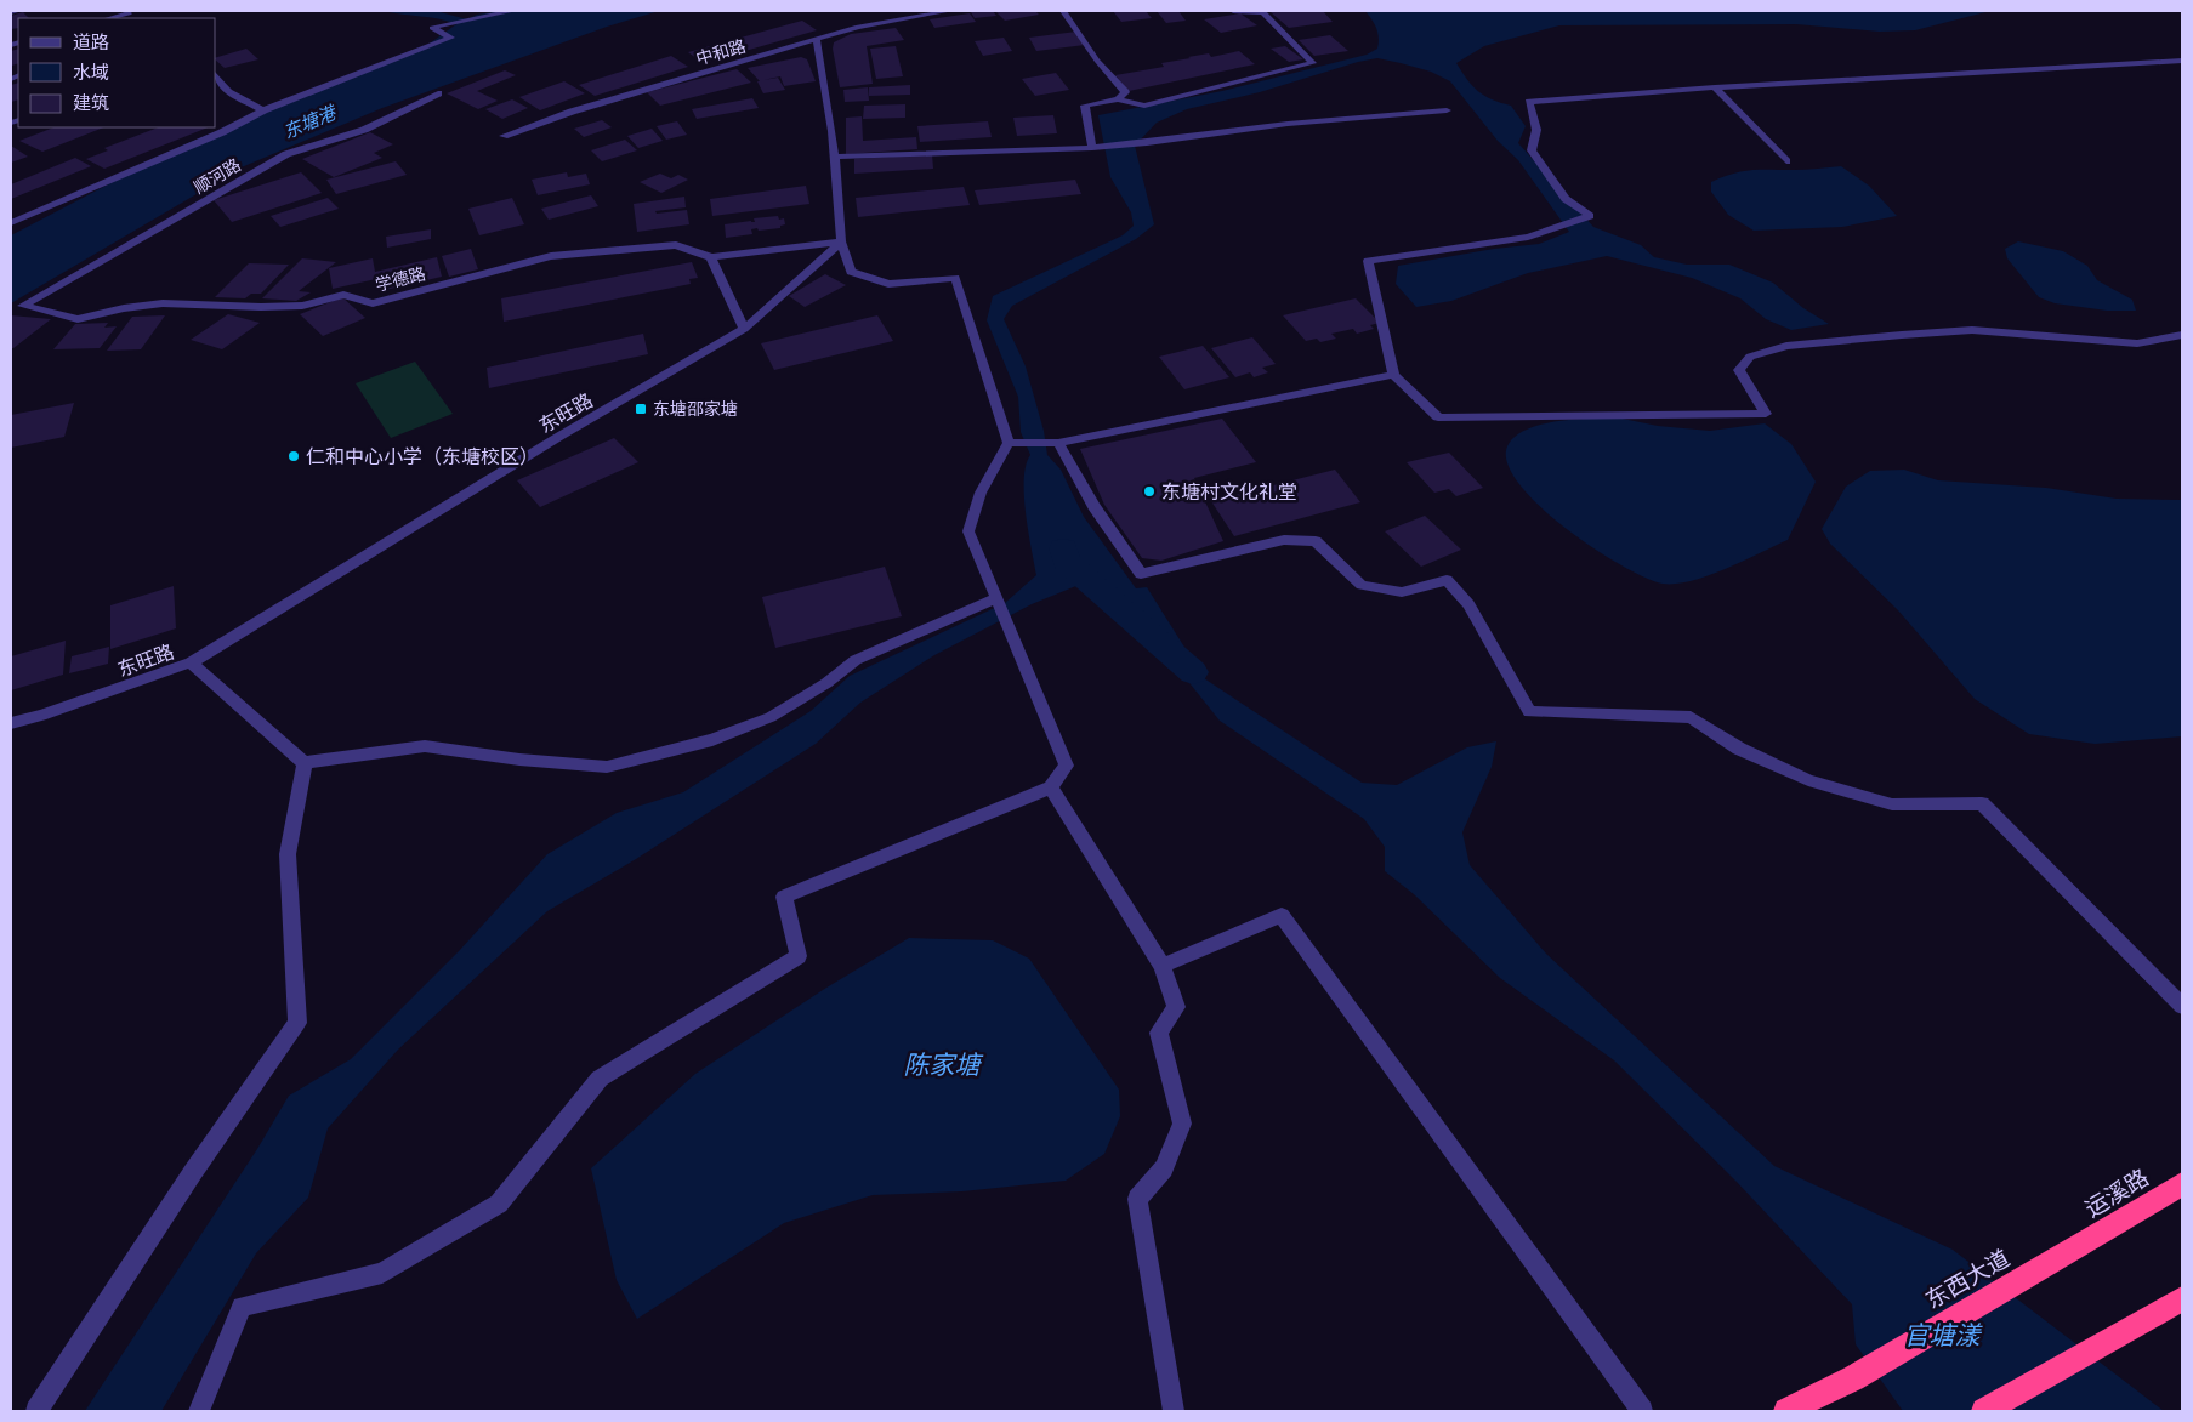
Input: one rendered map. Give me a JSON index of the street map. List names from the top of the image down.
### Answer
{
  "streets": {
    "highway": ["运溪路", "东西大道"],
    "street": [
      "中和路",
      "顺河路",
      "学德路",
      "东旺路"
    ]
  },
  "crossings": [
    ["顺河路", "学德路"],
    ["学德路", "东旺路"],
    ["运溪路", "东西大道"]
  ],
  "water": ["东塘港", "陈家塘", "官塘漾"],
  "places": {
    "transit": ["东塘邵家塘"],
    "other": ["仁和中心小学（东塘校区）", "东塘村文化礼堂"]
  },
  "legend": ["道路", "水域", "建筑"]
}
